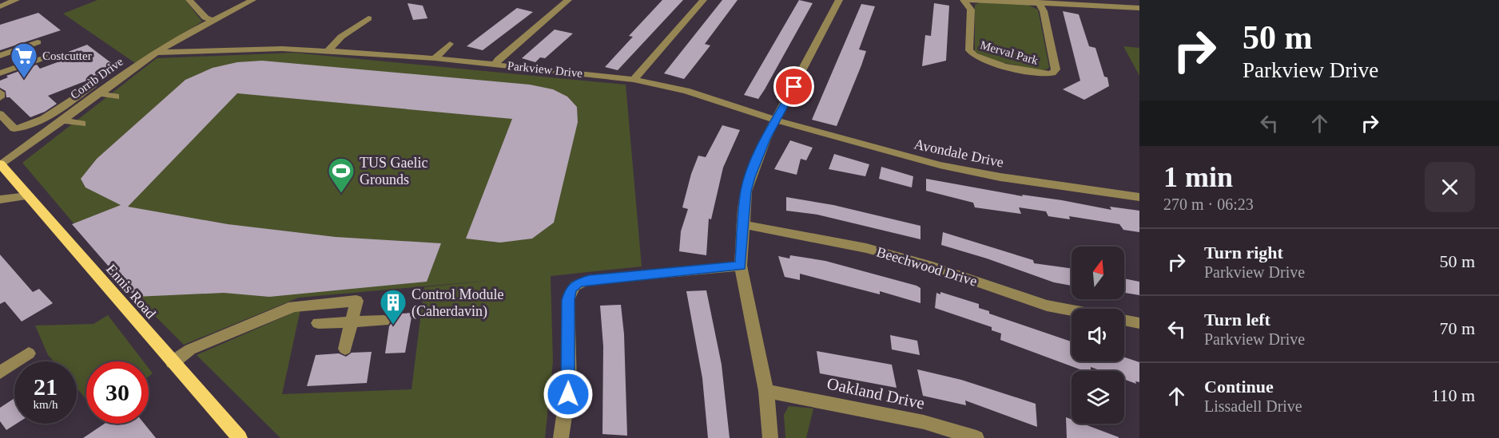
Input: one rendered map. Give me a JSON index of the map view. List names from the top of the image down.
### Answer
{
  "streets": {
    "main road": ["Ennis Road"],
    "street": [
      "Merval Park",
      "Parkview Drive",
      "Corrib Drive",
      "Avondale Drive",
      "Beechwood Drive",
      "Oakland Drive"
    ]
  },
  "crossings": [
    ["Parkview Drive", "Corrib Drive"],
    ["Parkview Drive", "Avondale Drive"],
    ["Corrib Drive", "Ennis Road"]
  ],
  "places": {
    "supermarket": ["Costcutter"],
    "sports": ["TUS Gaelic Grounds"],
    "building": ["Control Module (Caherdavin)"]
  },
  "north": "top",
  "page": {
    "turn": ["50 m", "Parkview Drive"],
    "heading": ["1 min", "270 m · 06:23"],
    "list": [
      {
        "name": "Turn right",
        "note": "Parkview Drive",
        "value": "50 m"
      },
      {
        "name": "Turn left",
        "note": "Parkview Drive",
        "value": "70 m"
      },
      {
        "name": "Continue",
        "note": "Lissadell Drive",
        "value": "110 m"
      }
    ],
    "speed": "21 km/h",
    "limit": "30"
  }
}
